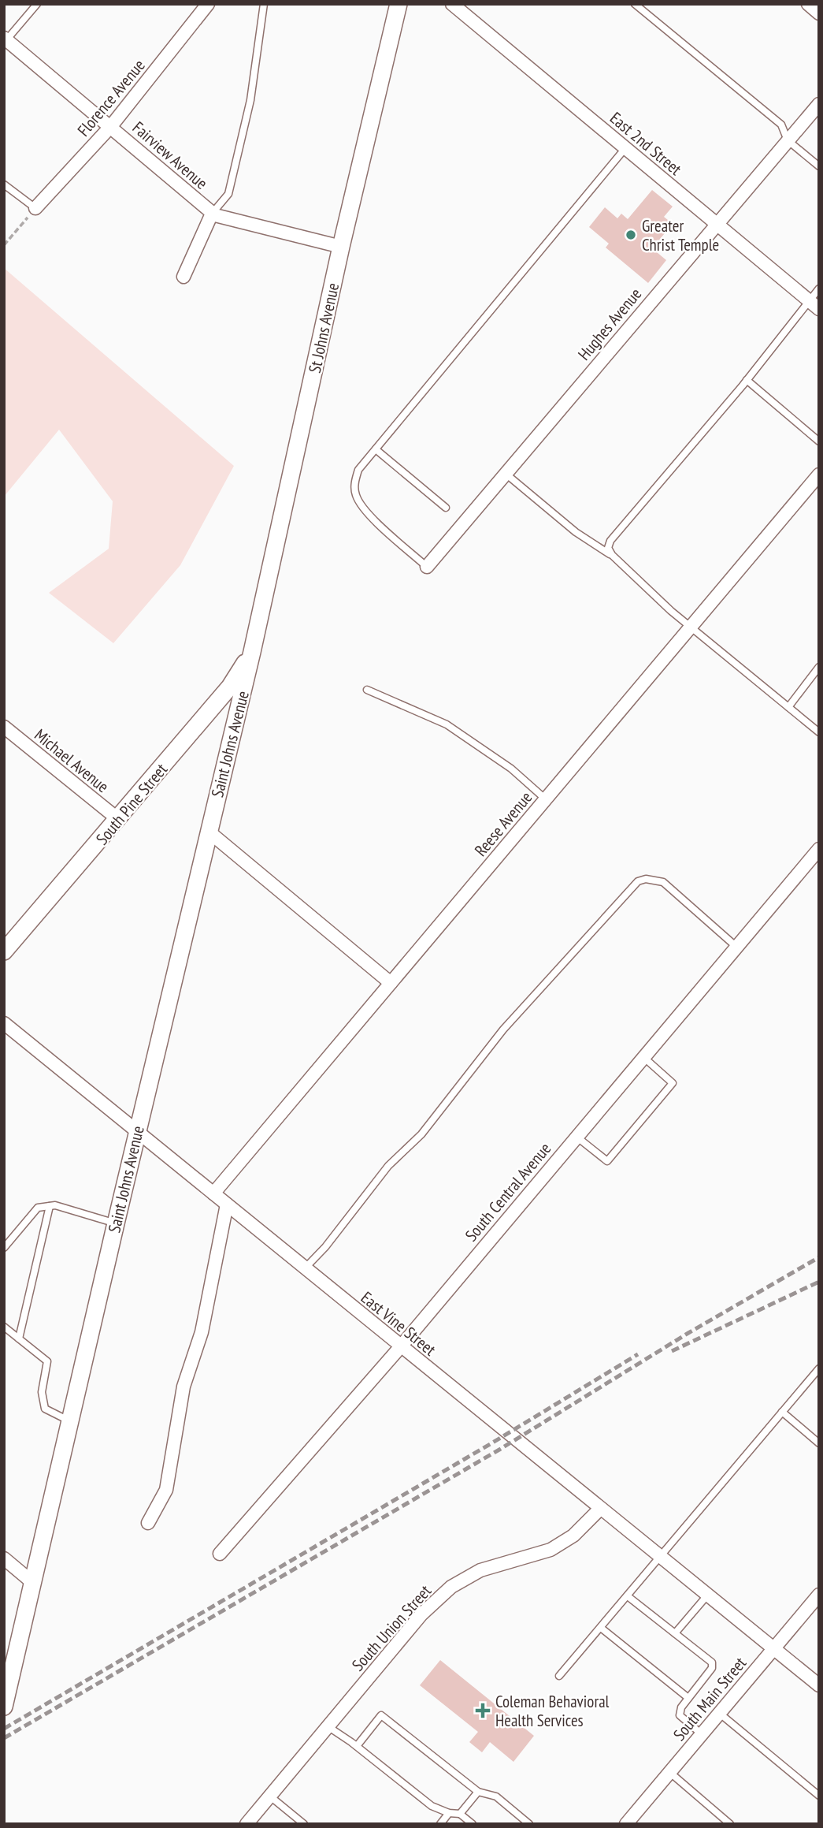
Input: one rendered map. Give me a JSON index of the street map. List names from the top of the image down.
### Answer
{
  "streets": {
    "street": [
      "Florence Avenue",
      "East 2nd Street",
      "Fairview Avenue",
      "Hughes Avenue",
      "St Johns Avenue",
      "Saint Johns Avenue",
      "Michael Avenue",
      "South Pine Street",
      "Reese Avenue",
      "South Central Avenue",
      "East Vine Street",
      "South Union Street",
      "South Main Street"
    ]
  },
  "crossings": [
    ["Florence Avenue", "Fairview Avenue"],
    ["East 2nd Street", "Hughes Avenue"],
    ["Fairview Avenue", "St Johns Avenue"],
    ["St Johns Avenue", "Saint Johns Avenue"],
    ["St Johns Avenue", "South Pine Street"],
    ["Saint Johns Avenue", "South Pine Street"],
    ["Saint Johns Avenue", "East Vine Street"],
    ["Michael Avenue", "South Pine Street"],
    ["Reese Avenue", "East Vine Street"],
    ["South Central Avenue", "East Vine Street"],
    ["East Vine Street", "South Union Street"],
    ["East Vine Street", "South Main Street"]
  ],
  "places": {
    "other": ["Greater Christ Temple"],
    "health": ["Coleman Behavioral Health Services"]
  }
}
